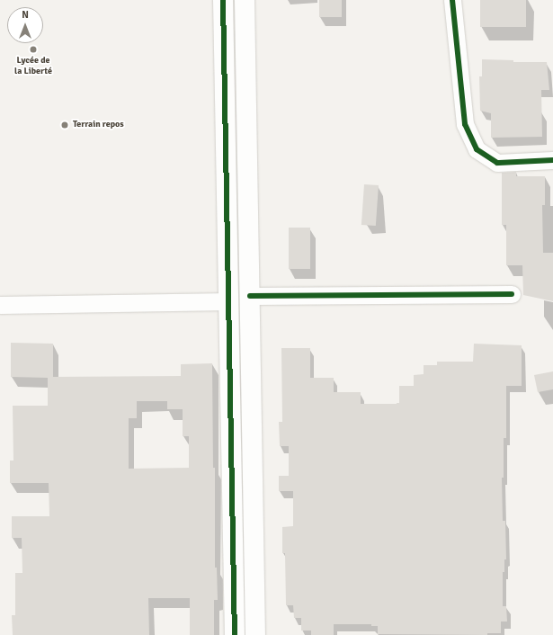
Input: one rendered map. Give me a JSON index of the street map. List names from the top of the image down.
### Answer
{
  "places": ["Lycée de la Liberté", "Terrain repos"],
  "north": "top"
}
